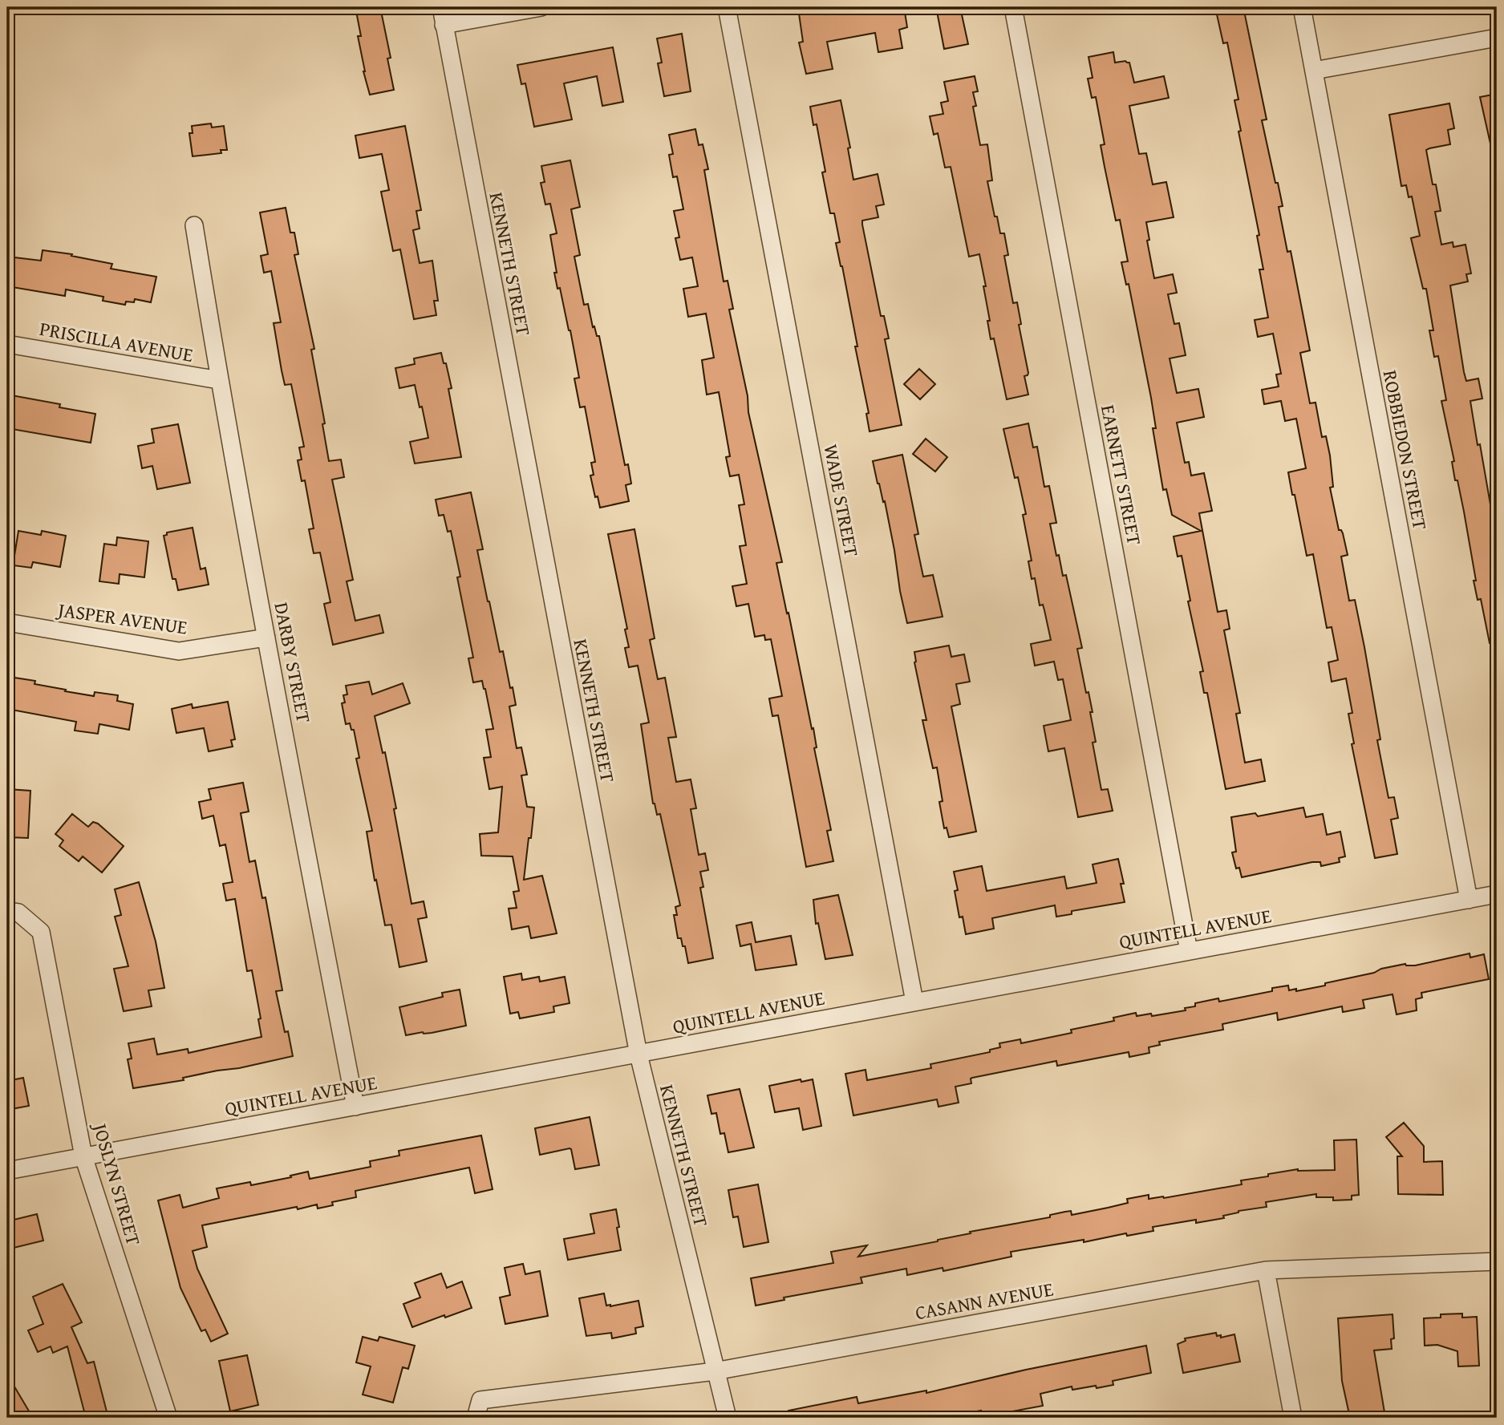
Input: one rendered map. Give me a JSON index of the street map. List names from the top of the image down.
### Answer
{
  "streets": {
    "street": [
      "KENNETH STREET",
      "PRISCILLA AVENUE",
      "ROBBIEDON STREET",
      "EARNETT STREET",
      "WADE STREET",
      "JASPER AVENUE",
      "DARBY STREET",
      "QUINTELL AVENUE",
      "JOSLYN STREET",
      "CASANN AVENUE"
    ]
  },
  "crossings": [
    ["KENNETH STREET", "QUINTELL AVENUE"],
    ["KENNETH STREET", "CASANN AVENUE"],
    ["PRISCILLA AVENUE", "DARBY STREET"],
    ["ROBBIEDON STREET", "QUINTELL AVENUE"],
    ["EARNETT STREET", "QUINTELL AVENUE"],
    ["WADE STREET", "QUINTELL AVENUE"],
    ["JASPER AVENUE", "DARBY STREET"],
    ["DARBY STREET", "QUINTELL AVENUE"],
    ["QUINTELL AVENUE", "JOSLYN STREET"]
  ]
}
